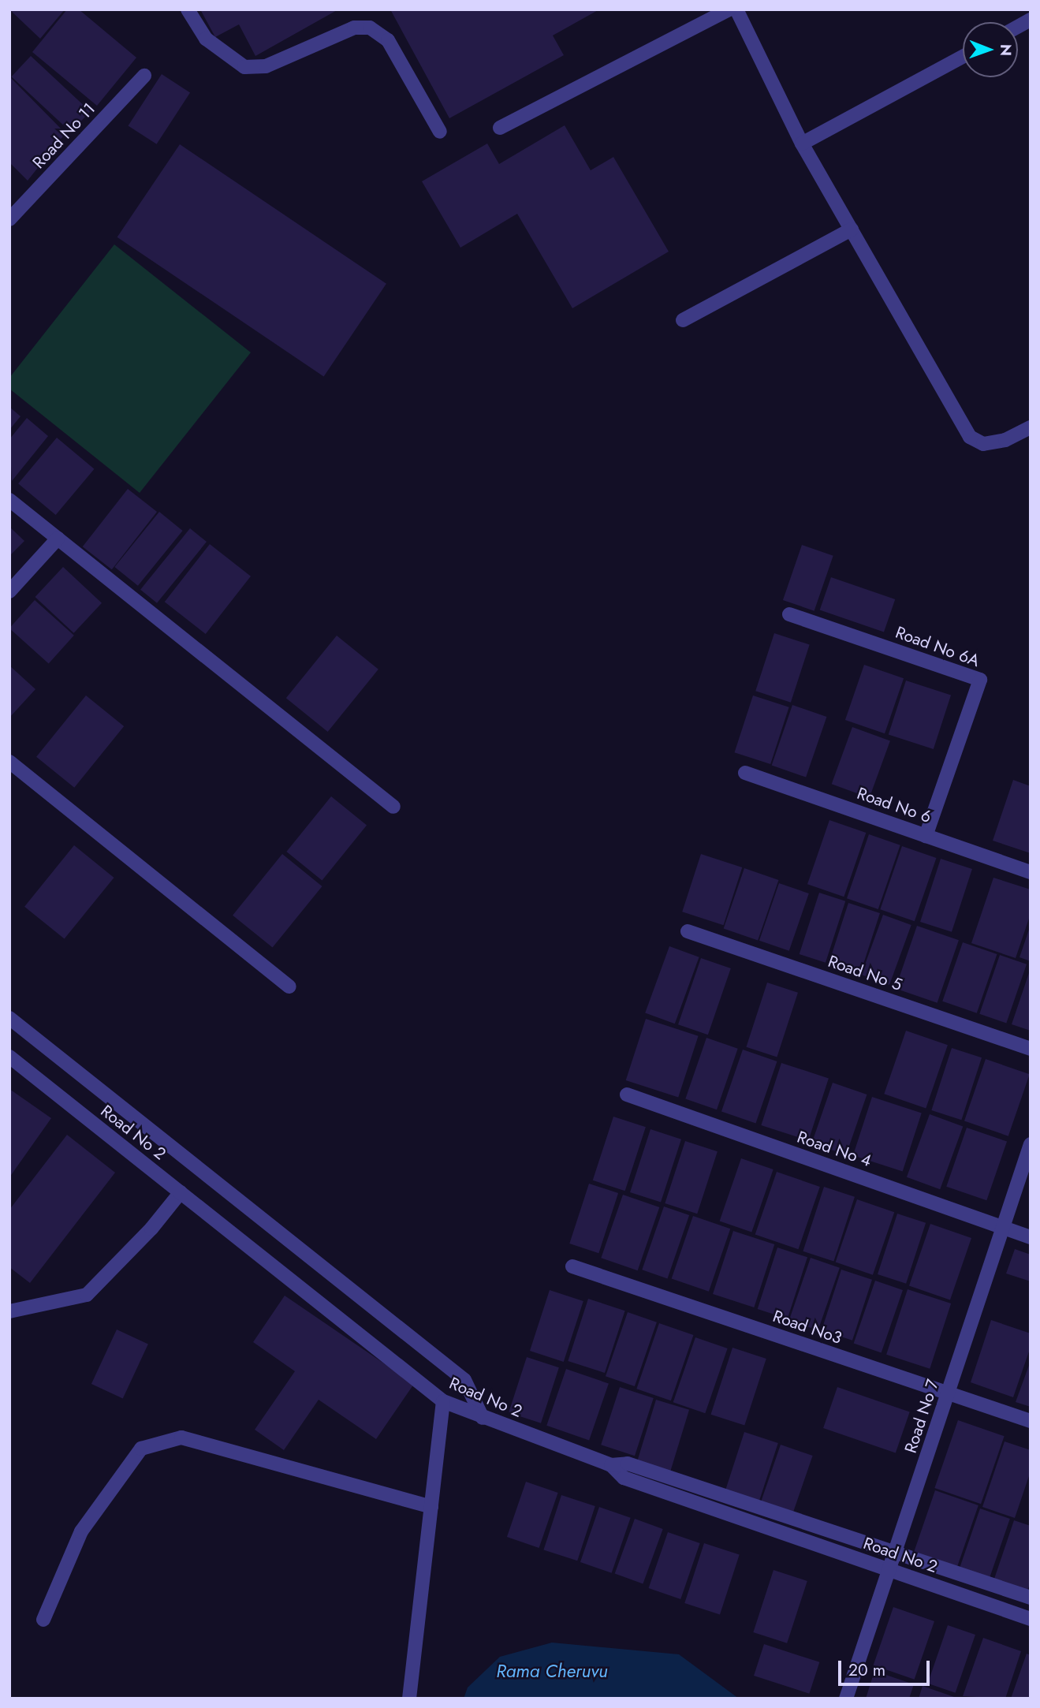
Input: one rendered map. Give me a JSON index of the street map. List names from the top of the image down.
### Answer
{
  "streets": {
    "street": [
      "Road No 11",
      "Road No 6A",
      "Road No 6",
      "Road No 5",
      "Road No 2",
      "Road No 4",
      "Road No3",
      "Road No 7"
    ]
  },
  "crossings": [
    ["Road No 6A", "Road No 6"],
    ["Road No 2", "Road No 7"],
    ["Road No 4", "Road No 7"],
    ["Road No3", "Road No 7"]
  ],
  "water": ["Rama Cheruvu"],
  "scale_bar": "20 m",
  "north": "right"
}
